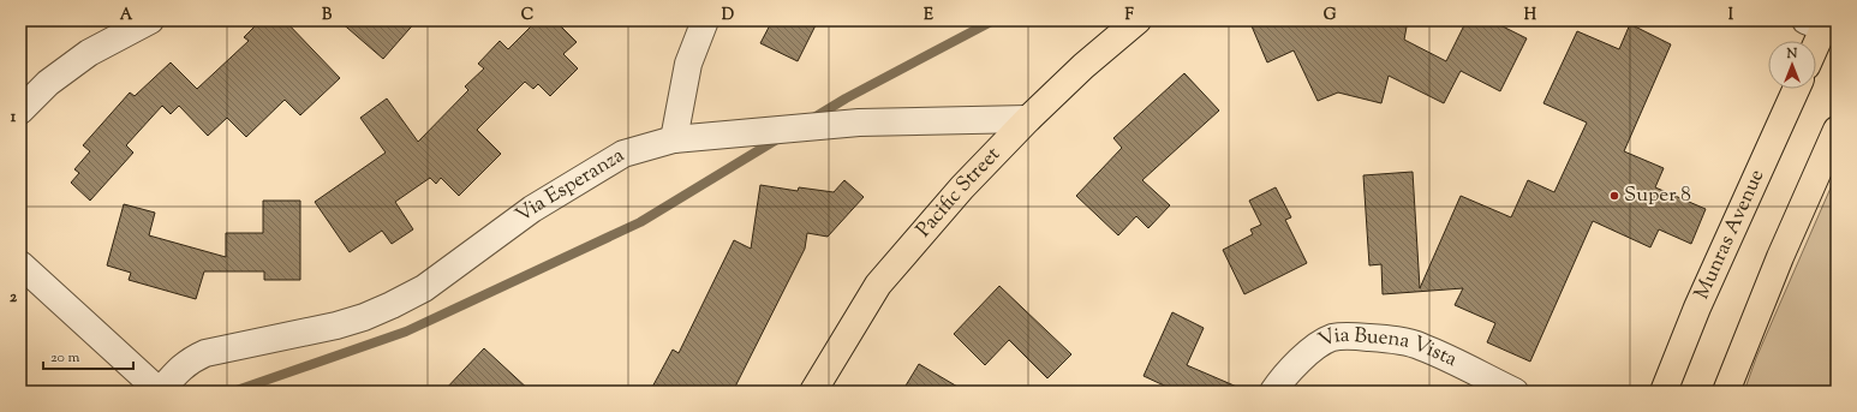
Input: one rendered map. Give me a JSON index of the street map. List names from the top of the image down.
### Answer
{
  "streets": {
    "main road": ["Pacific Street", "Munras Avenue"],
    "street": ["Via Esperanza", "Via Buena Vista"]
  },
  "crossings": [
    ["Via Esperanza", "Pacific Street"]
  ],
  "places": ["Super 8"],
  "scale_bar": "20 m",
  "north": "top",
  "grid": {
    "columns": [
      "A",
      "B",
      "C",
      "D",
      "E",
      "F",
      "G",
      "H",
      "I"
    ],
    "rows": ["1", "2"]
  }
}
